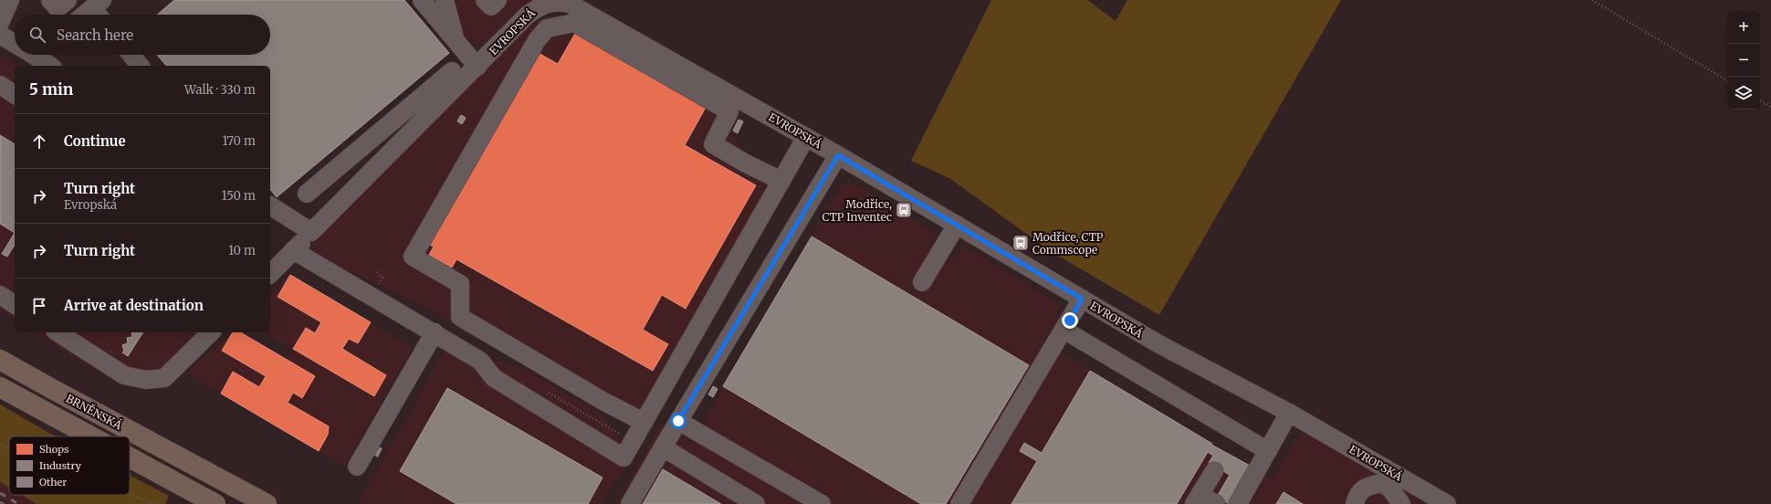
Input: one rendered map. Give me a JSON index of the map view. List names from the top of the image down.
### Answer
{
  "streets": {
    "highway": ["BRNĚNSKÁ"],
    "street": ["EVROPSKÁ"]
  },
  "places": {
    "bus stop": ["Modřice, CTP Inventec", "Modřice, CTP Commscope"]
  },
  "legend": ["Shops", "Industry", "Other"],
  "page": {
    "map_buttons": ["+", "−"],
    "search": "Search here",
    "heading": ["5 min", "Walk · 330 m"],
    "list": [
      ["Continue", "170 m"],
      ["Turn right", "Evropská", "150 m"],
      ["Turn right", "10 m"],
      "Arrive at destination"
    ]
  }
}
